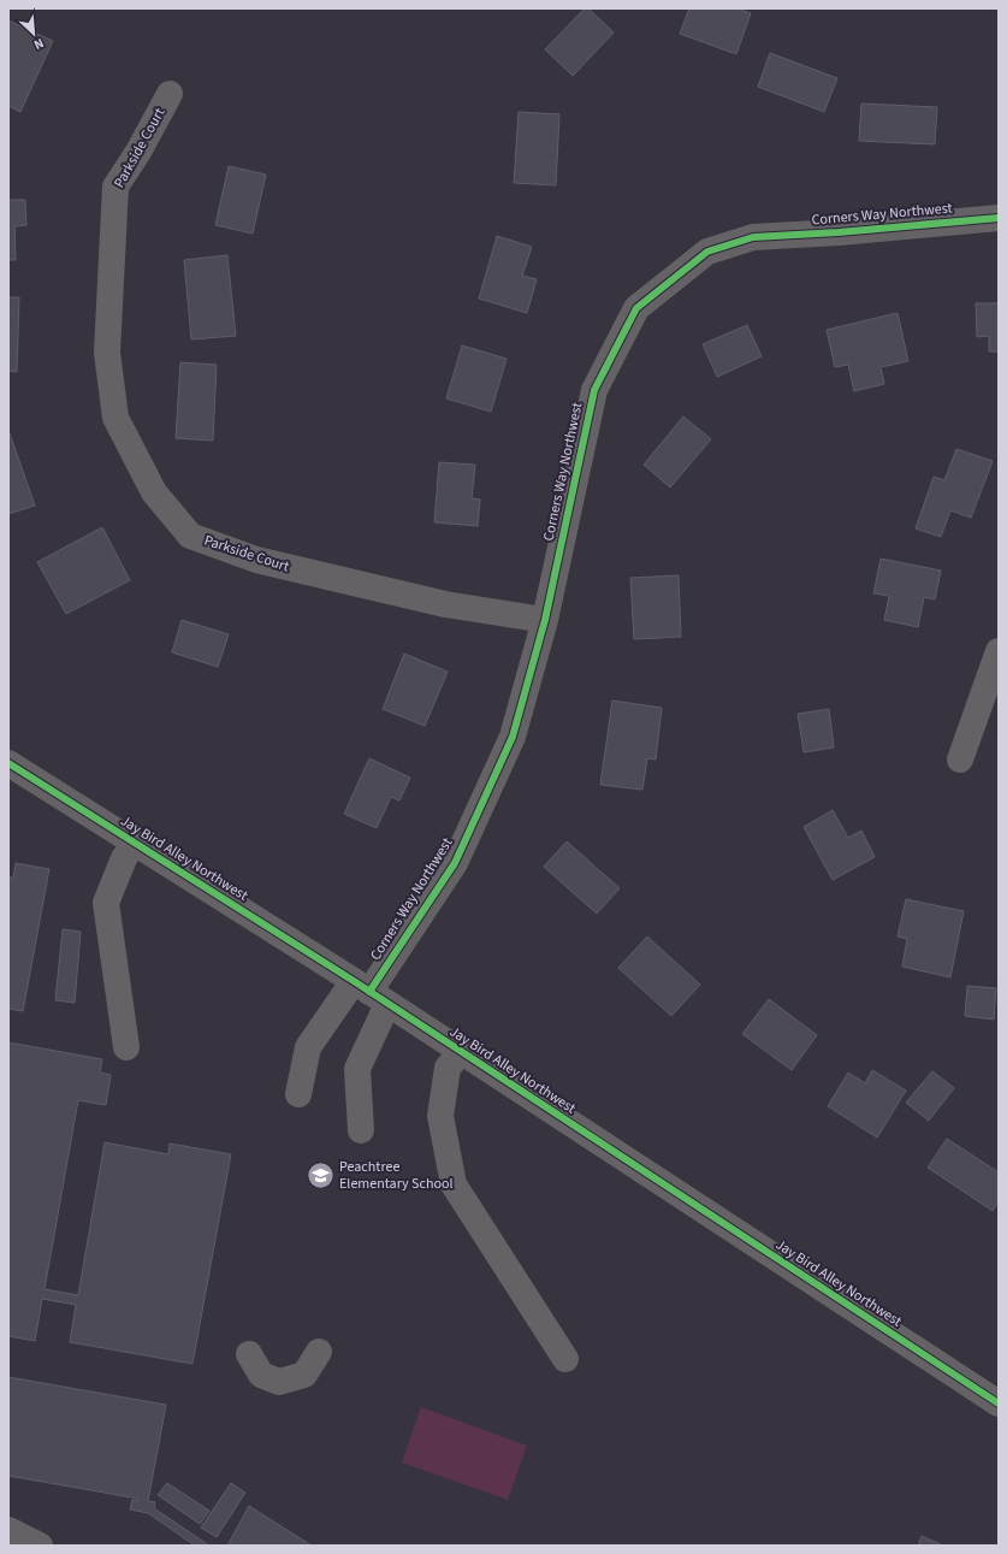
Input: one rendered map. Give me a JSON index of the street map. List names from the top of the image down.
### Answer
{
  "streets": {
    "street": ["Parkside Court", "Corners Way Northwest", "Jay Bird Alley Northwest"]
  },
  "crossings": [
    ["Parkside Court", "Corners Way Northwest"],
    ["Corners Way Northwest", "Jay Bird Alley Northwest"]
  ],
  "places": {
    "school or university": ["Peachtree Elementary School"]
  },
  "north": "bottom right"
}
